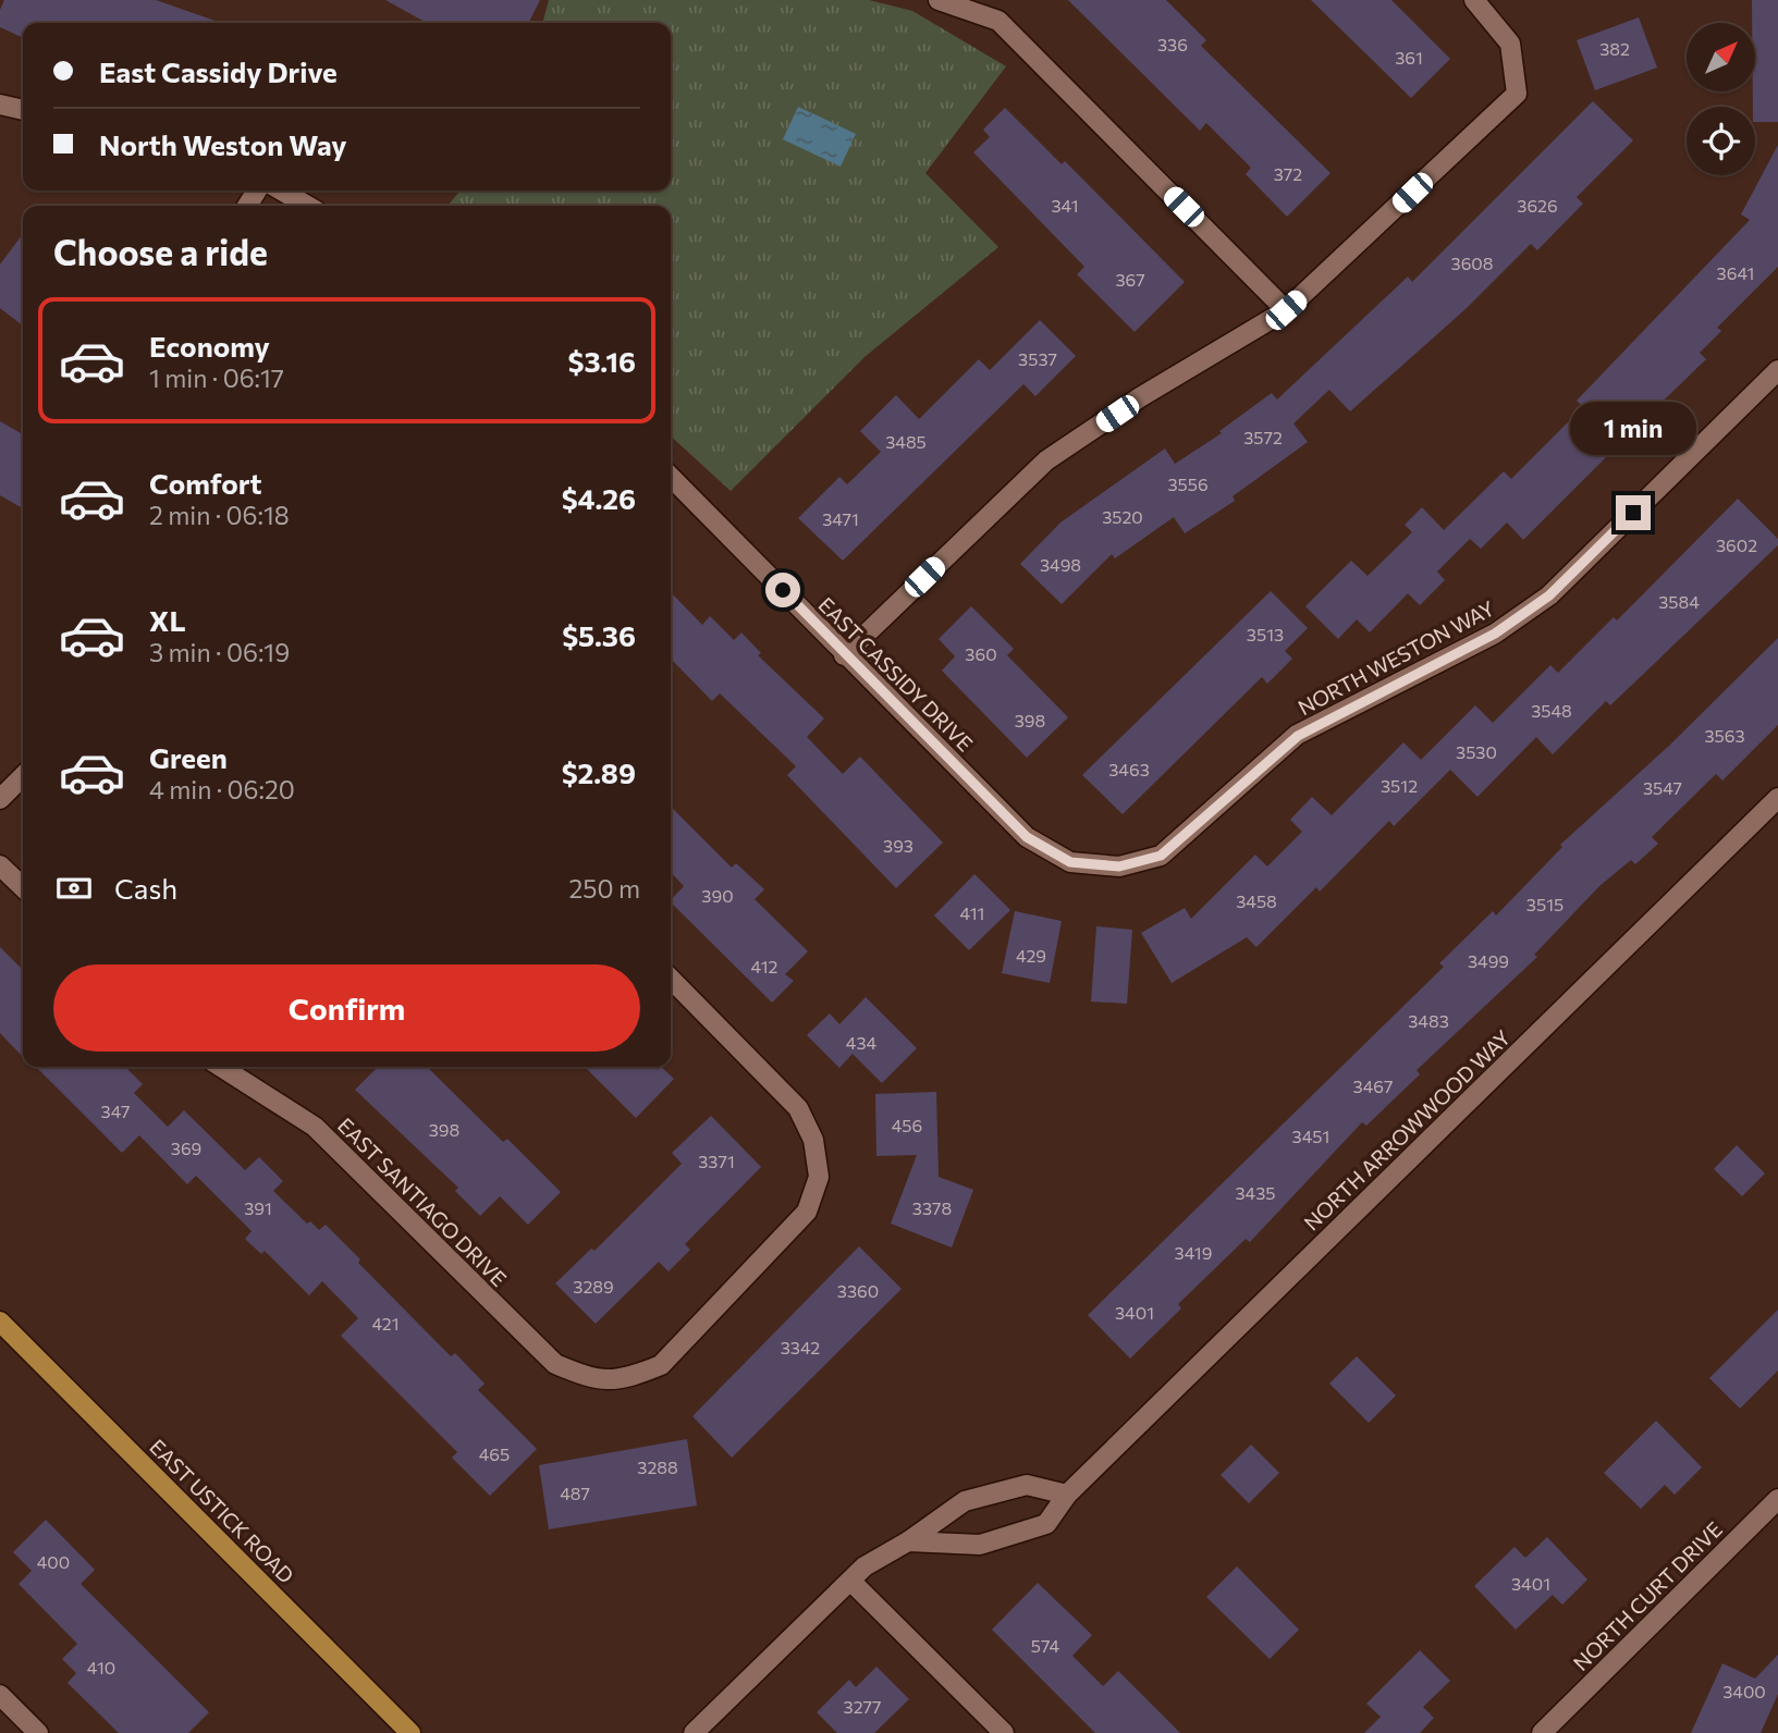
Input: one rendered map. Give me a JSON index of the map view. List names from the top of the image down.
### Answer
{
  "streets": {
    "main road": ["EAST USTICK ROAD"],
    "street": [
      "NORTH WESTON WAY",
      "EAST CASSIDY DRIVE",
      "NORTH ARROWWOOD WAY",
      "EAST SANTIAGO DRIVE",
      "NORTH CURT DRIVE"
    ]
  },
  "crossings": [
    ["NORTH WESTON WAY", "EAST CASSIDY DRIVE"]
  ],
  "house_numbers": [
    "336",
    "382",
    "361",
    "372",
    "341",
    "3626",
    "3608",
    "3641",
    "367",
    "3537",
    "3572",
    "3485",
    "3556",
    "3520",
    "3471",
    "3602",
    "3498",
    "3584",
    "3513",
    "360",
    "3548",
    "398",
    "3563",
    "3530",
    "3463",
    "3512",
    "3547",
    "393",
    "390",
    "3458",
    "3515",
    "411",
    "429",
    "3499",
    "412",
    "3483",
    "434",
    "3467",
    "347",
    "456",
    "398",
    "3451",
    "369",
    "3371",
    "3435",
    "391",
    "3378",
    "3419",
    "3289",
    "3360",
    "3401",
    "421",
    "3342",
    "465",
    "3288",
    "487",
    "400",
    "3401",
    "574",
    "410",
    "3400",
    "3277"
  ],
  "north": "top right",
  "page": {
    "banner": ["East Cassidy Drive", "North Weston Way"],
    "heading": "Choose a ride",
    "list": [
      {
        "name": "Economy",
        "note": "1 min · 06:17",
        "value": "$3.16"
      },
      {
        "name": "Comfort",
        "note": "2 min · 06:18",
        "value": "$4.26"
      },
      {
        "name": "XL",
        "note": "3 min · 06:19",
        "value": "$5.36"
      },
      {
        "name": "Green",
        "note": "4 min · 06:20",
        "value": "$2.89"
      }
    ],
    "bubble": "1 min",
    "pay": ["Cash", "250 m"],
    "buttons": "Confirm"
  }
}
